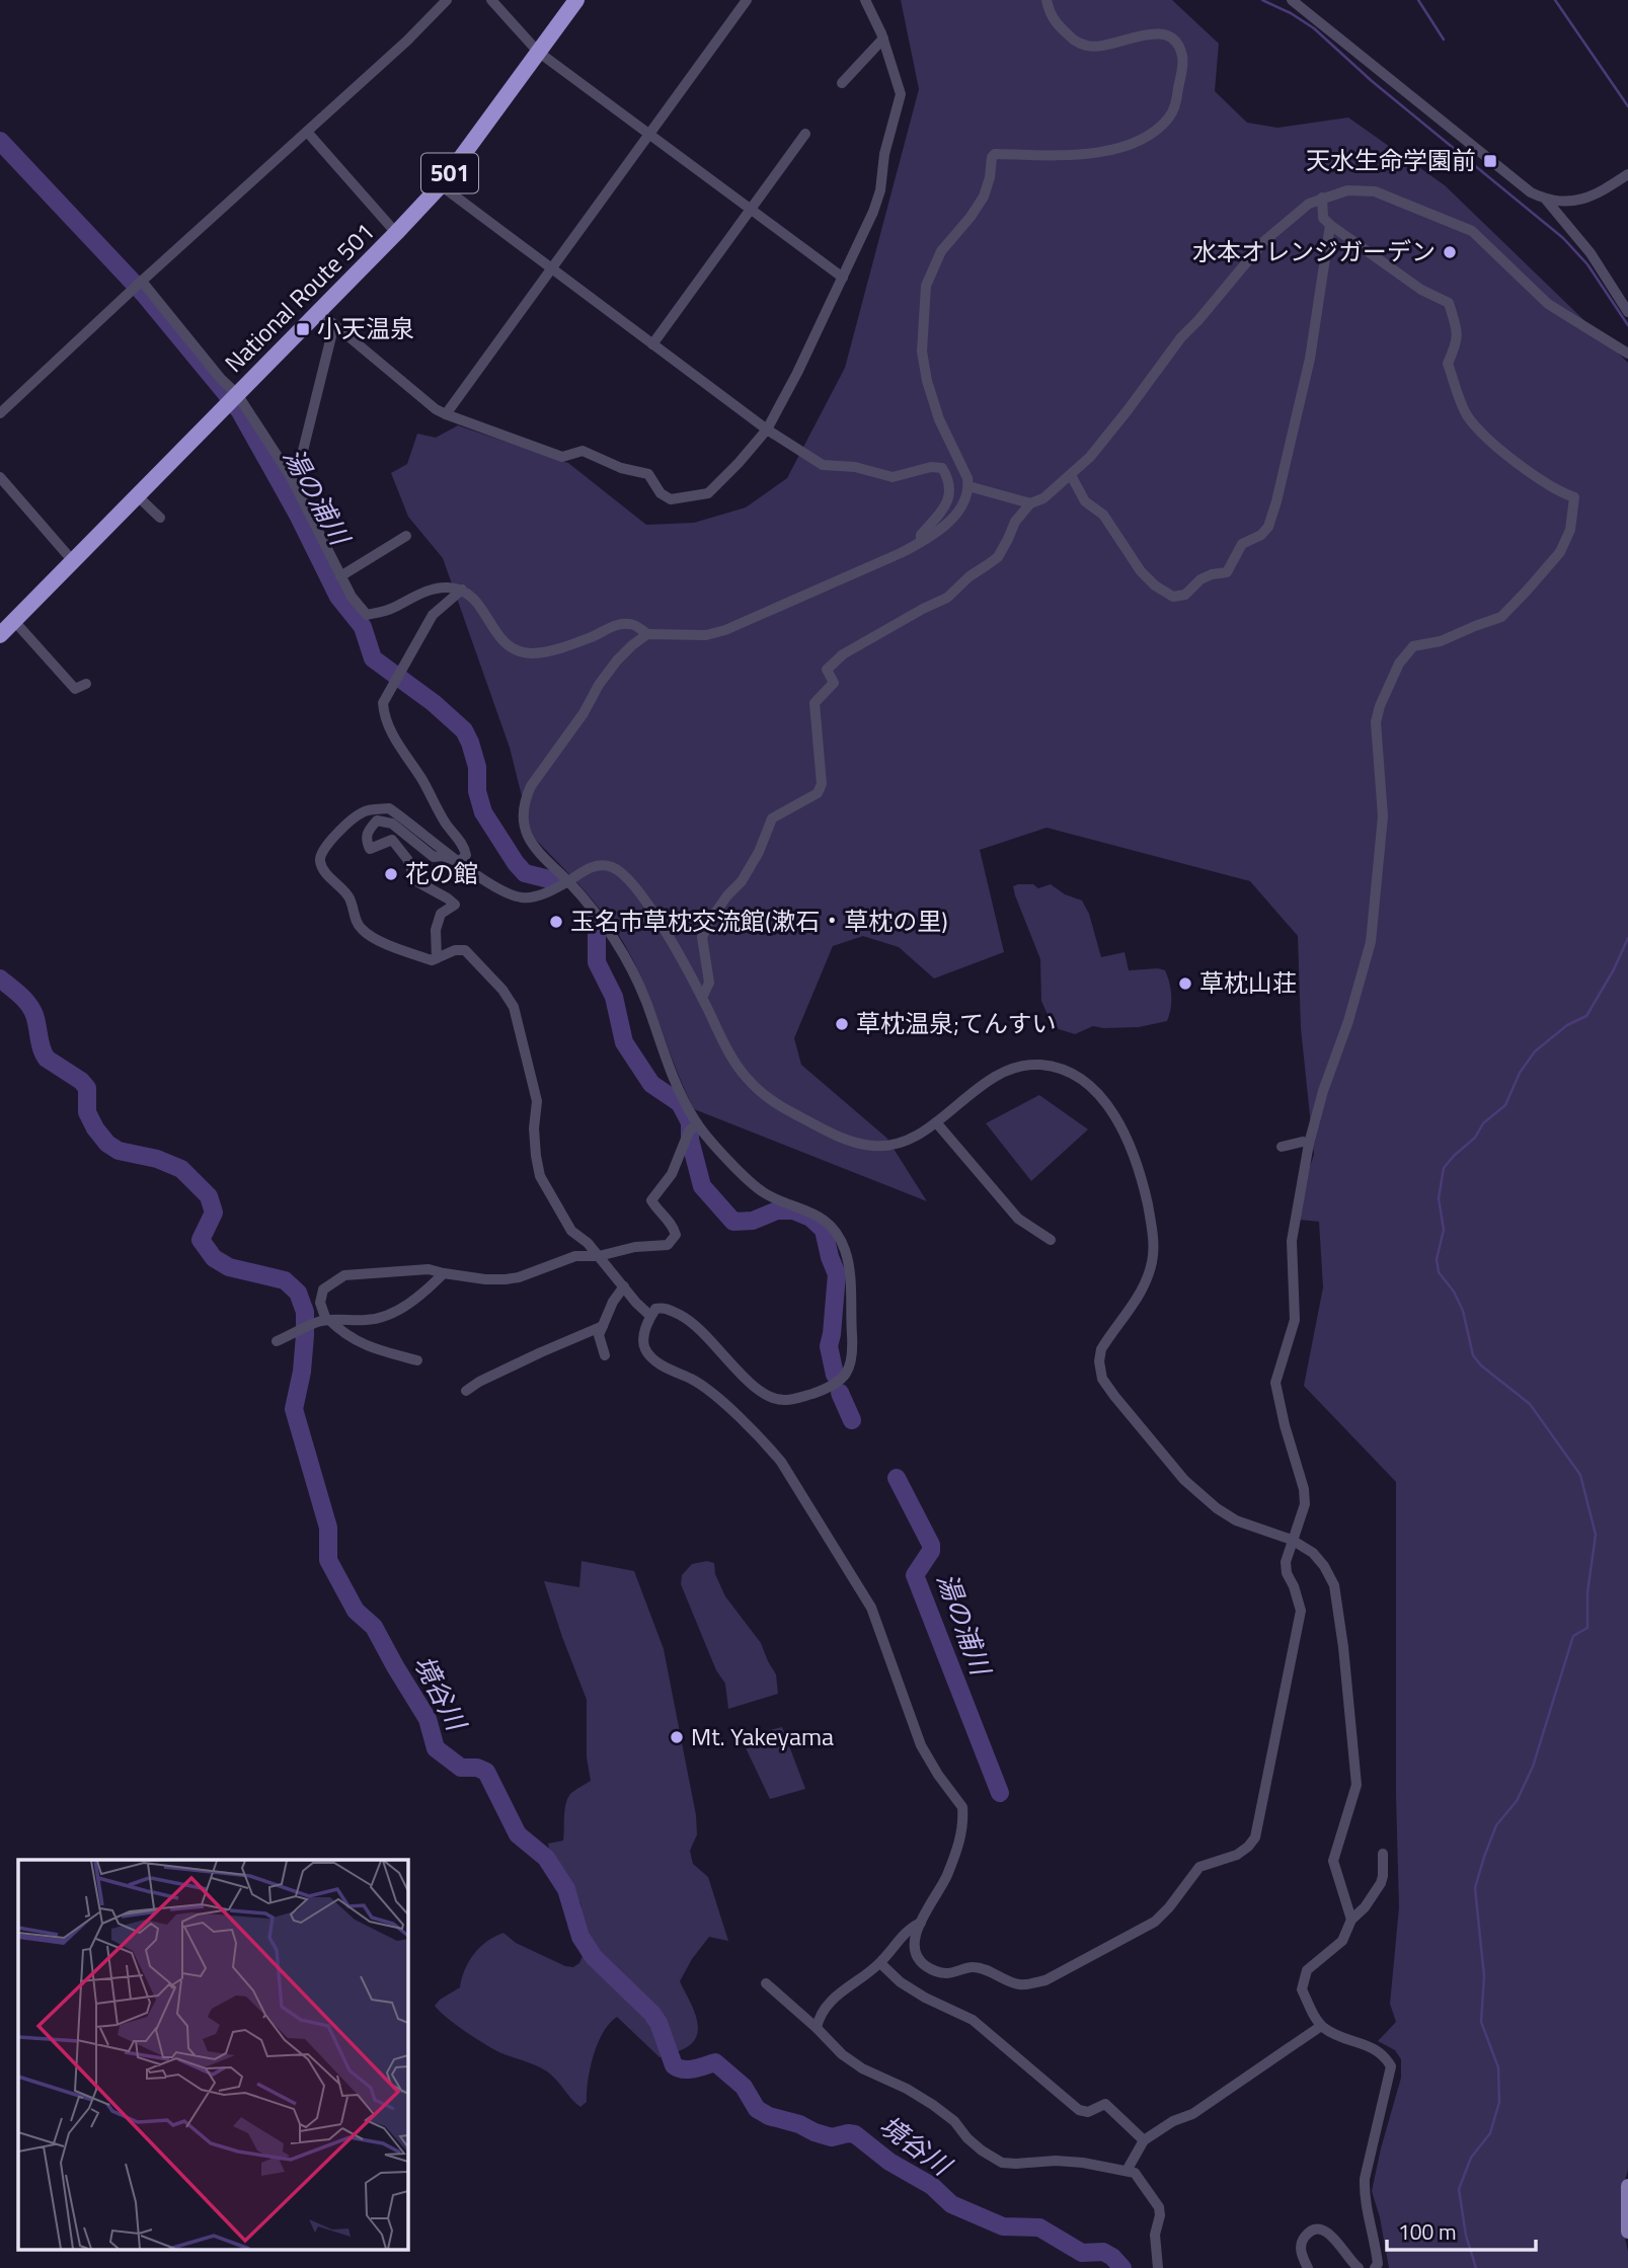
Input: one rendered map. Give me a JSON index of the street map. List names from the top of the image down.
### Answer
{
  "streets": {
    "highway": ["501", "National Route 501"]
  },
  "water": ["湯の浦川", "境谷川"],
  "places": {
    "transit": ["天水生命学園前", "小天温泉"],
    "other": [
      "水本オレンジガーデン",
      "花の館",
      "玉名市草枕交流館(漱石・草枕の里)",
      "草枕山荘",
      "草枕温泉;てんすい",
      "Mt. Yakeyama"
    ]
  },
  "scale_bar": "100 m"
}
